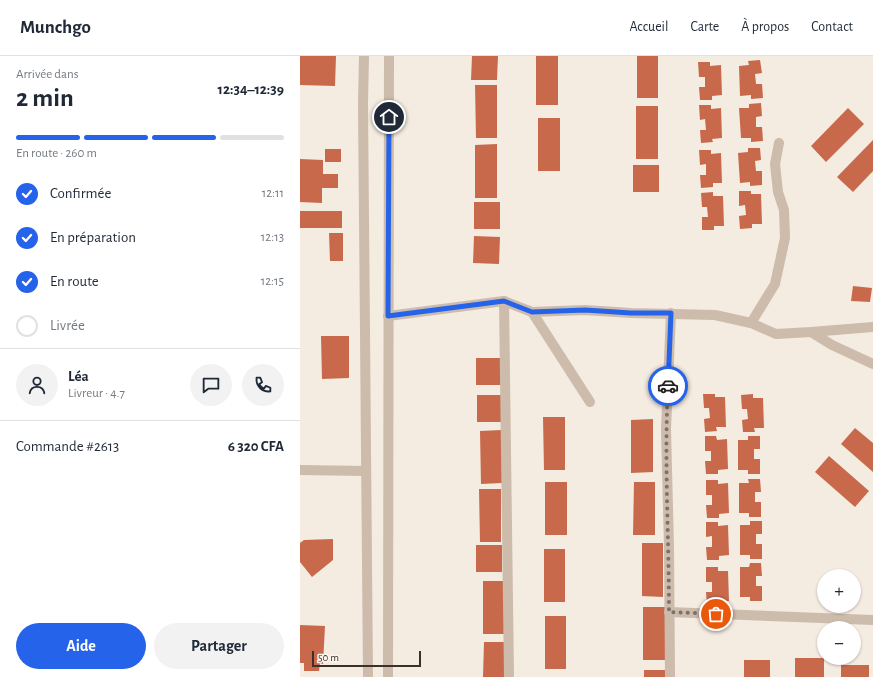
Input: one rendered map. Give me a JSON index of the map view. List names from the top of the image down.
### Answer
{
  "scale_bar": "50 m",
  "page": {
    "header": "Munchgo",
    "nav": [
      "Accueil",
      "Carte",
      "À propos",
      "Contact"
    ],
    "heading": ["2 min", "Arrivée dans", "12:34–12:39"],
    "panel": [
      "Léa",
      "Livreur · 4.7",
      "Commande #2613",
      "6 320 CFA"
    ],
    "bar": "En route · 260 m",
    "list": [
      ["Confirmée", "12:11"],
      ["En préparation", "12:13"],
      ["En route", "12:15"],
      "Livrée"
    ],
    "map_buttons": ["+", "−"],
    "buttons": ["Aide", "Partager"],
    "scale": "50 m"
  }
}
